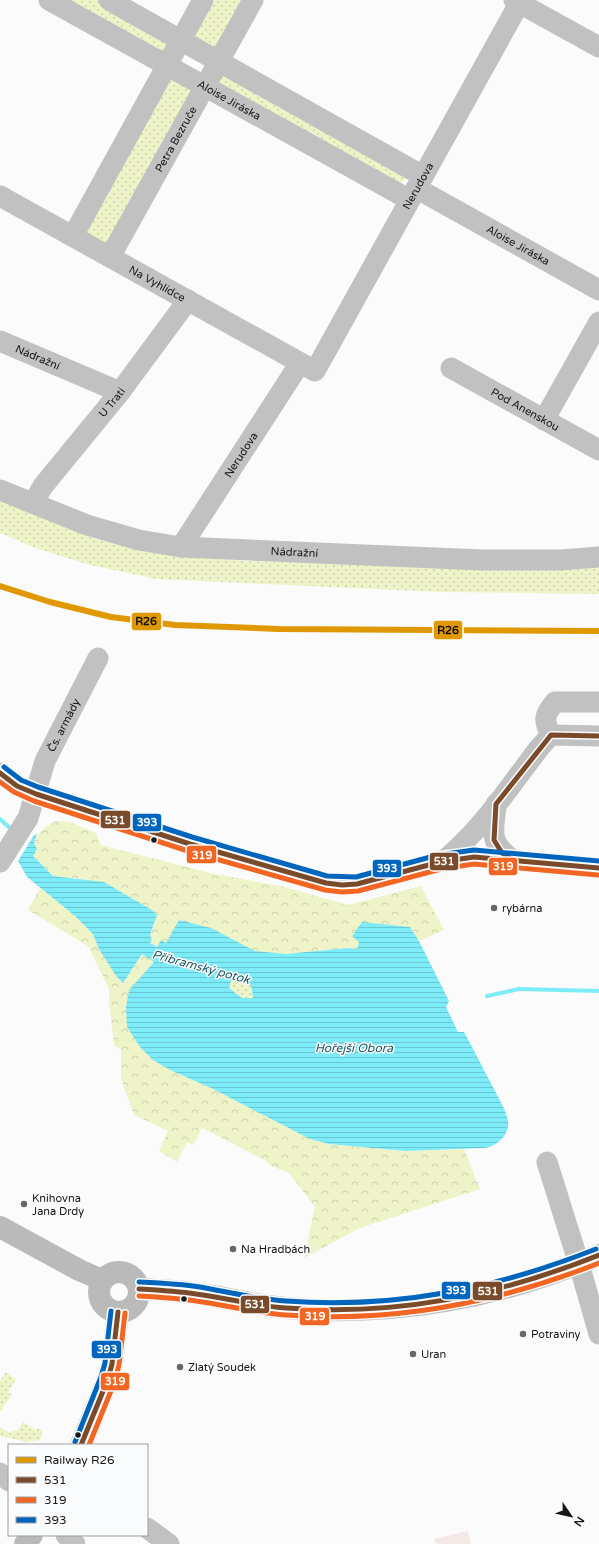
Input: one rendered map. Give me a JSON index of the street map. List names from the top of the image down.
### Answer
{
  "streets": {
    "street": [
      "Aloise Jiráska",
      "Petra Bezruče",
      "Nerudova",
      "Na Vyhlídce",
      "Nádražní",
      "U Trati",
      "Pod Anenskou",
      "Čs. armády"
    ]
  },
  "crossings": [
    ["Aloise Jiráska", "Petra Bezruče"],
    ["Aloise Jiráska", "Nerudova"],
    ["Petra Bezruče", "Na Vyhlídce"],
    ["Nerudova", "Na Vyhlídce"],
    ["Nerudova", "Nádražní"],
    ["Na Vyhlídce", "U Trati"],
    ["Nádražní", "U Trati"]
  ],
  "water": ["Příbramský potok", "Hořejší Obora"],
  "places": [
    "rybárna",
    "Knihovna Jana Drdy",
    "Na Hradbách",
    "Potraviny",
    "Uran",
    "Zlatý Soudek"
  ],
  "lines": [
    "rail line R26",
    "transit line 531",
    "transit line 393",
    "transit line 319"
  ],
  "legend": [
    "Railway R26",
    "531",
    "319",
    "393"
  ],
  "north": "bottom right"
}
